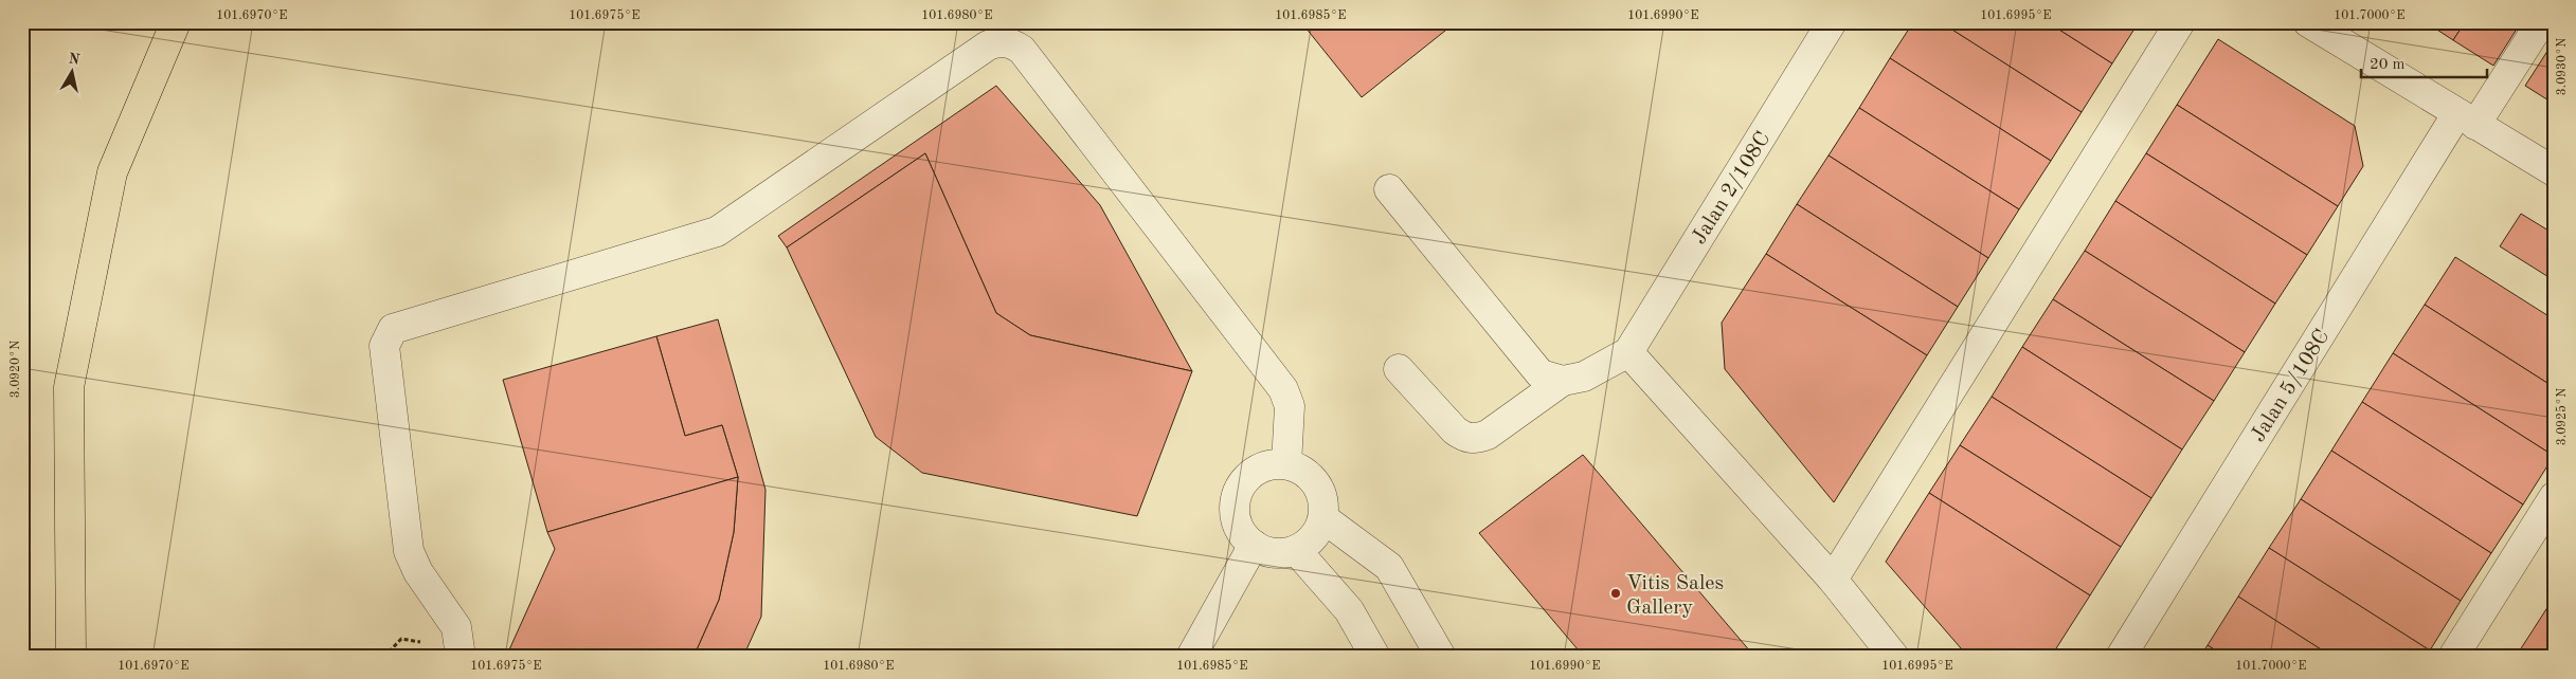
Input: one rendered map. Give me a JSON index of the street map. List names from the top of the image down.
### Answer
{
  "streets": {
    "street": ["Jalan 2/108C", "Jalan 5/108C"]
  },
  "places": ["Vitis Sales Gallery"],
  "scale_bar": "20 m",
  "north": "top",
  "coordinates": [
    "101.6970°E",
    "101.6975°E",
    "101.6980°E",
    "101.6985°E",
    "101.6990°E",
    "101.6995°E",
    "101.7000°E",
    "3.0930°N",
    "3.0920°N",
    "3.0925°N"
  ]
}
